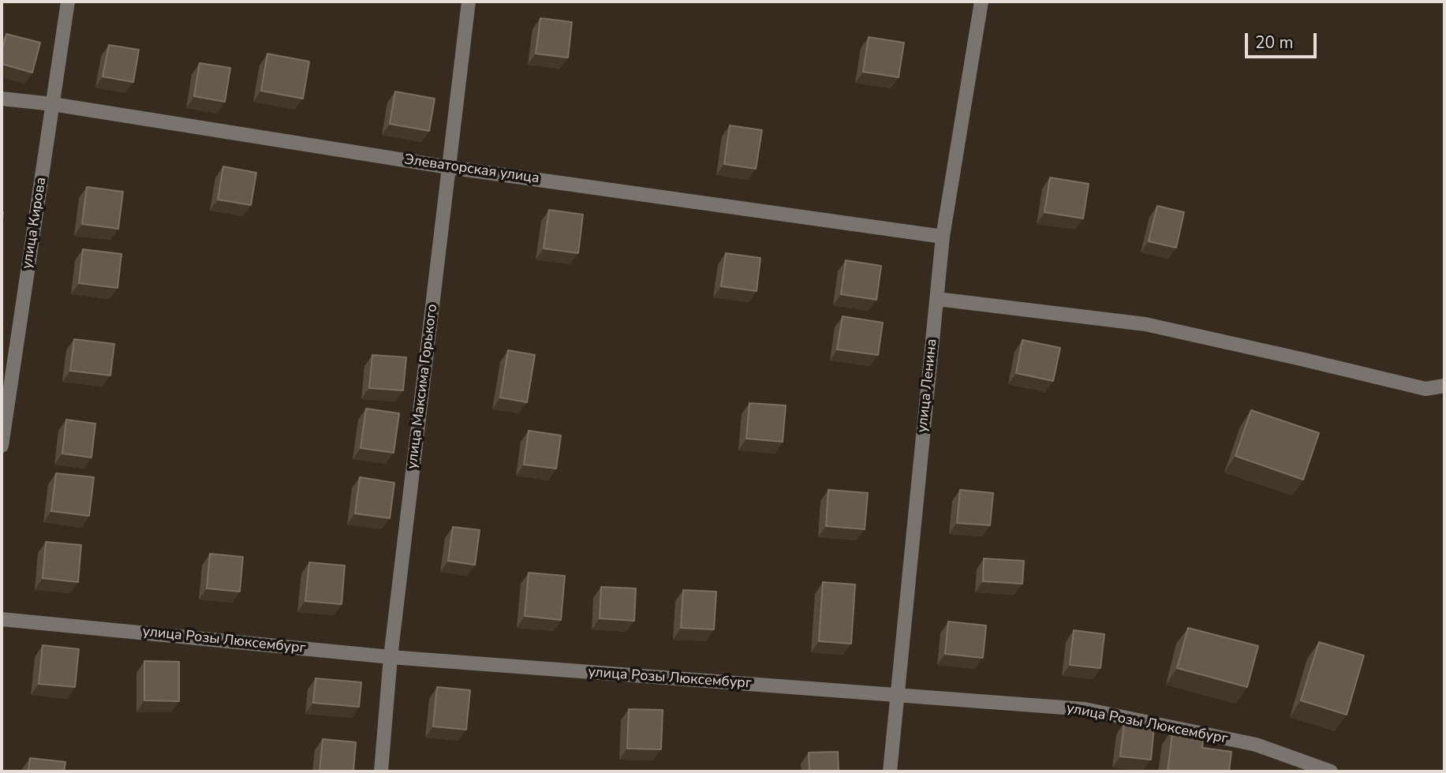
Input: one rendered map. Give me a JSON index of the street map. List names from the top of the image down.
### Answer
{
  "streets": {
    "street": [
      "Элеваторская улица",
      "улица Кирова",
      "улица Ленина",
      "улица Максима Горького",
      "улица Розы Люксембург"
    ]
  },
  "crossings": [
    ["Элеваторская улица", "улица Кирова"],
    ["Элеваторская улица", "улица Ленина"],
    ["Элеваторская улица", "улица Максима Горького"],
    ["улица Ленина", "улица Розы Люксембург"],
    ["улица Максима Горького", "улица Розы Люксембург"]
  ],
  "scale_bar": "20 m"
}
